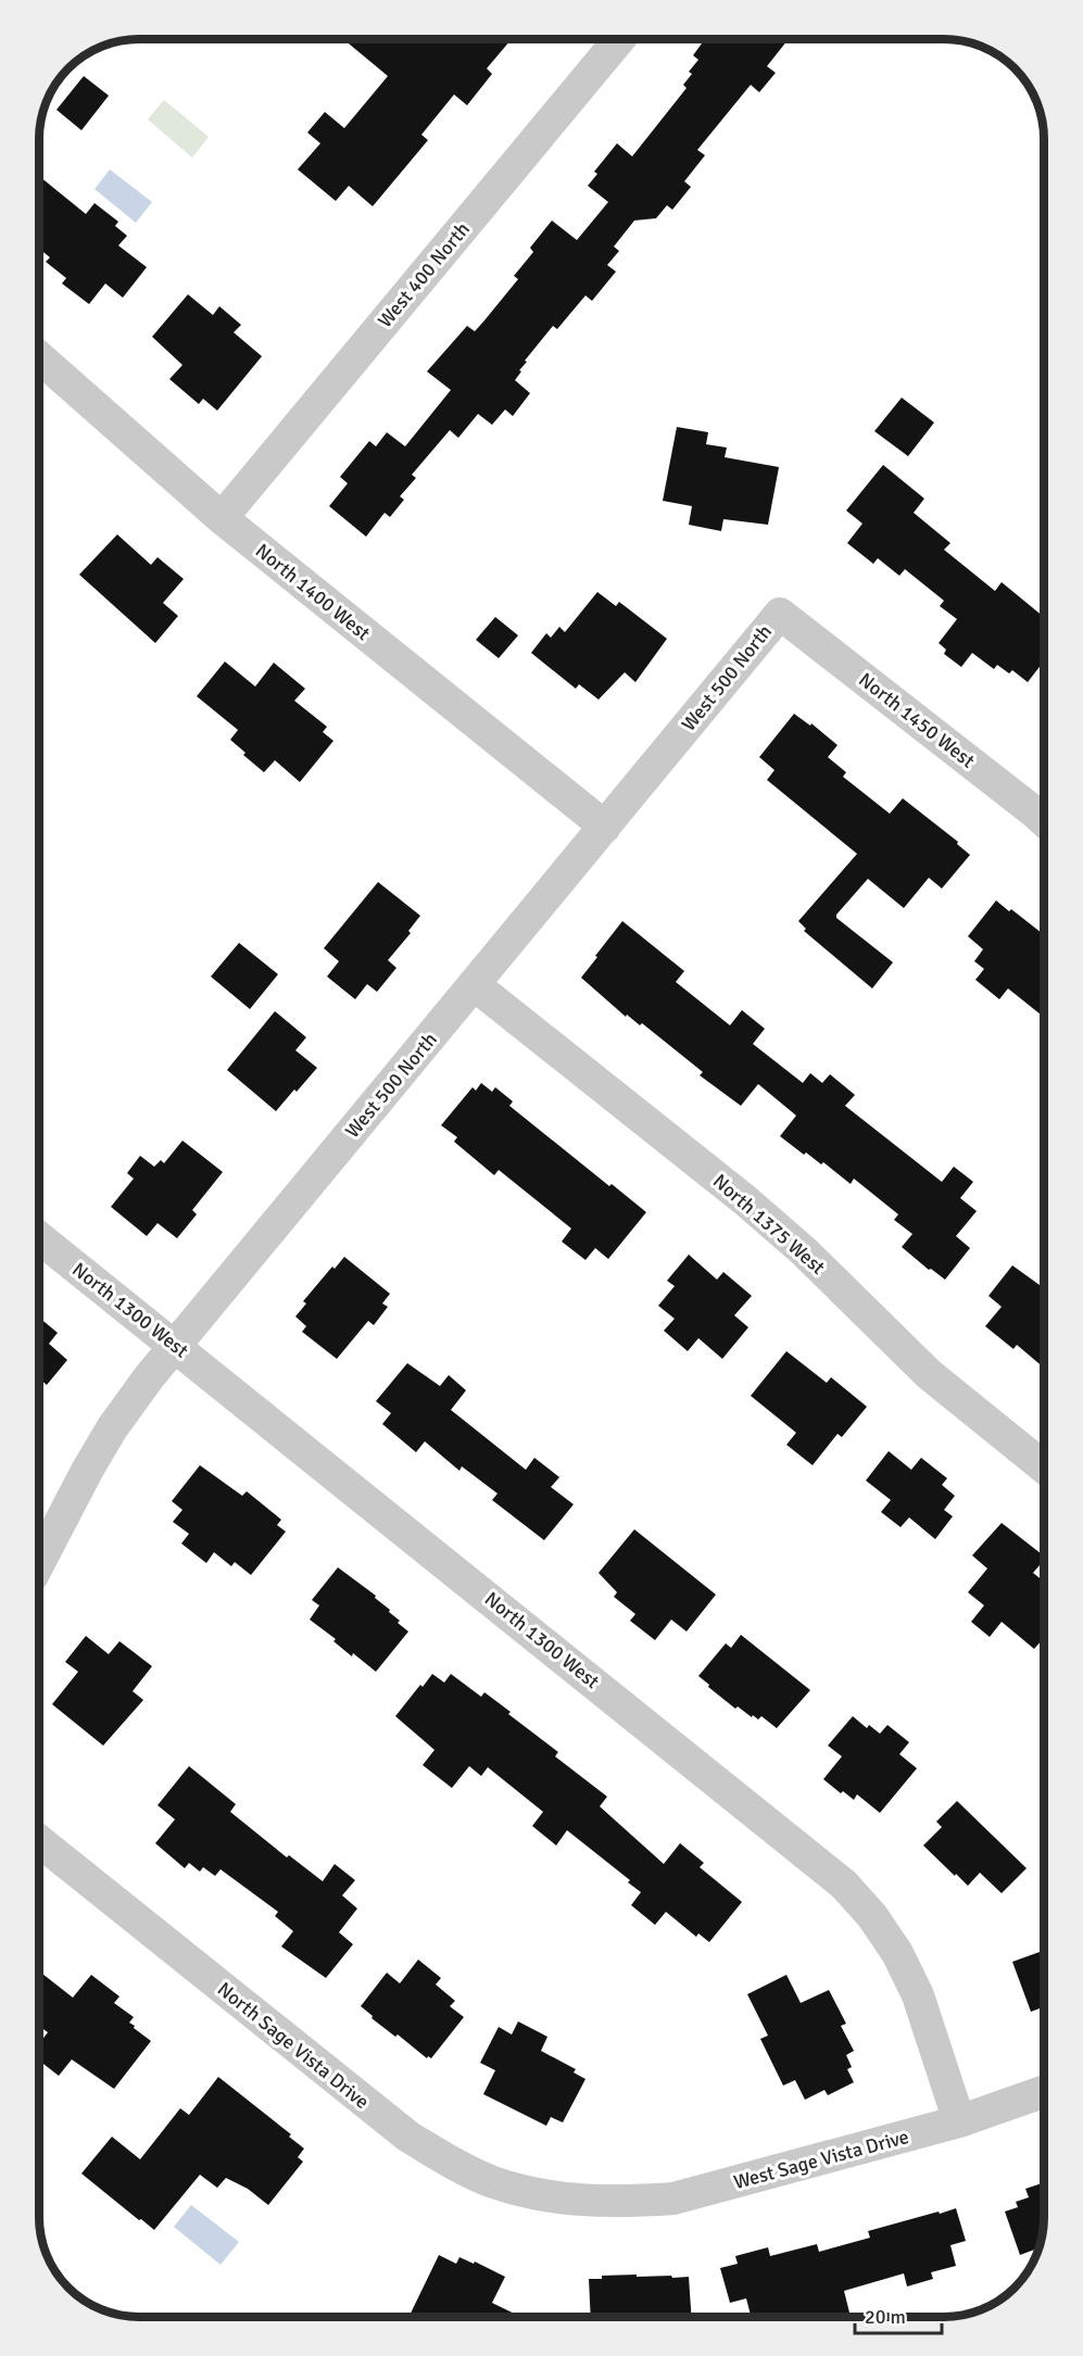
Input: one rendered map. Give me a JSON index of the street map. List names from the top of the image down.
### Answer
{
  "streets": {
    "street": [
      "West 400 North",
      "North 1400 West",
      "West 500 North",
      "North 1450 West",
      "North 1375 West",
      "North 1300 West",
      "North Sage Vista Drive",
      "West Sage Vista Drive"
    ]
  },
  "crossings": [
    ["West 400 North", "North 1400 West"],
    ["North 1400 West", "West 500 North"],
    ["West 500 North", "North 1450 West"],
    ["West 500 North", "North 1375 West"],
    ["West 500 North", "North 1300 West"],
    ["North 1300 West", "West Sage Vista Drive"],
    ["North Sage Vista Drive", "West Sage Vista Drive"]
  ],
  "scale_bar": "20 m"
}
